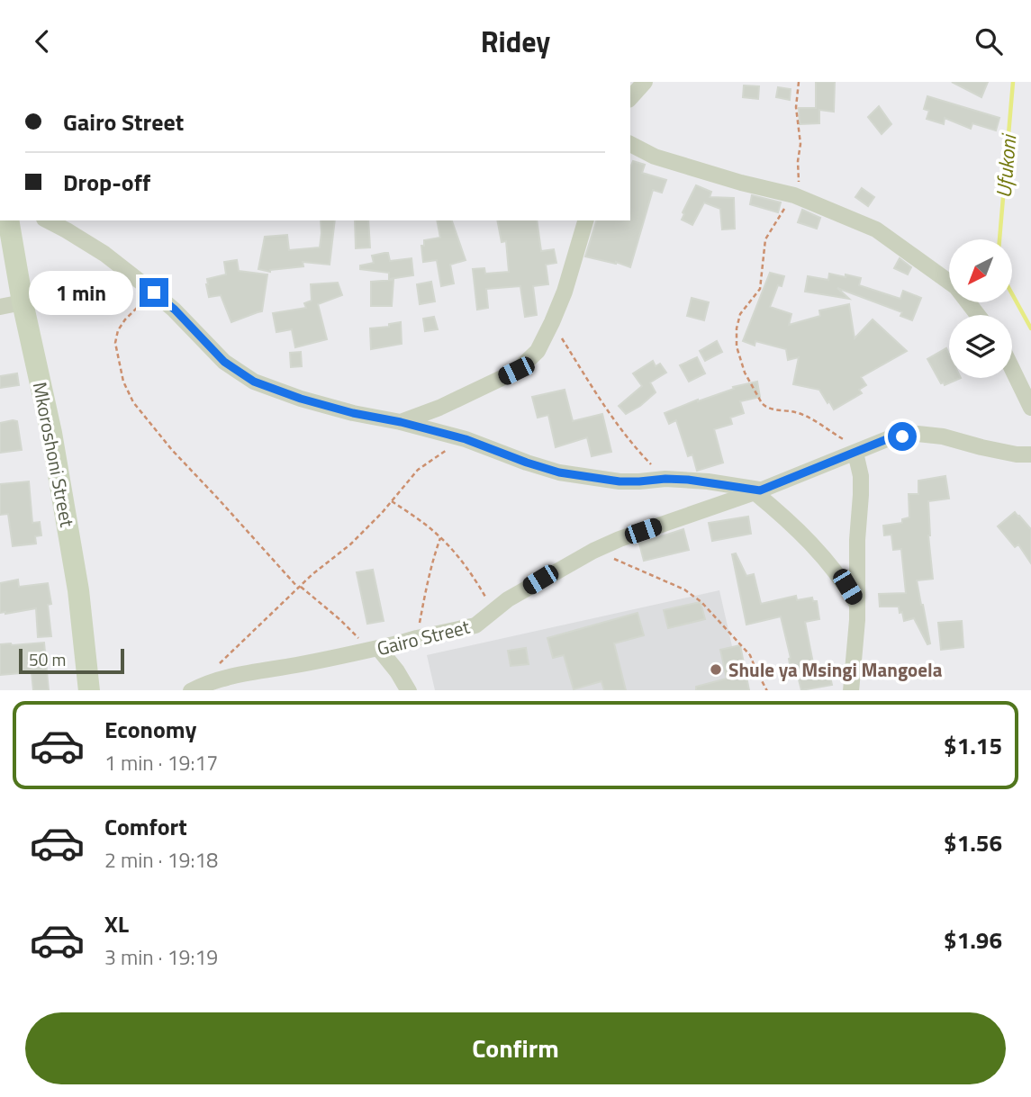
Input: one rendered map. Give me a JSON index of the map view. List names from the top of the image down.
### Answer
{
  "streets": {
    "street": ["Mkoroshoni Street", "Gairo Street"]
  },
  "water": ["Ufukoni"],
  "places": ["Shule ya Msingi Mangoela"],
  "scale_bar": "50 m",
  "north": "bottom left",
  "page": {
    "header": "Ridey",
    "banner": ["Gairo Street", "Drop-off"],
    "bubble": "1 min",
    "scale": "50 m",
    "list": [
      {
        "name": "Economy",
        "note": "1 min · 19:17",
        "value": "$1.15"
      },
      {
        "name": "Comfort",
        "note": "2 min · 19:18",
        "value": "$1.56"
      },
      {
        "name": "XL",
        "note": "3 min · 19:19",
        "value": "$1.96"
      }
    ],
    "buttons": "Confirm"
  }
}
